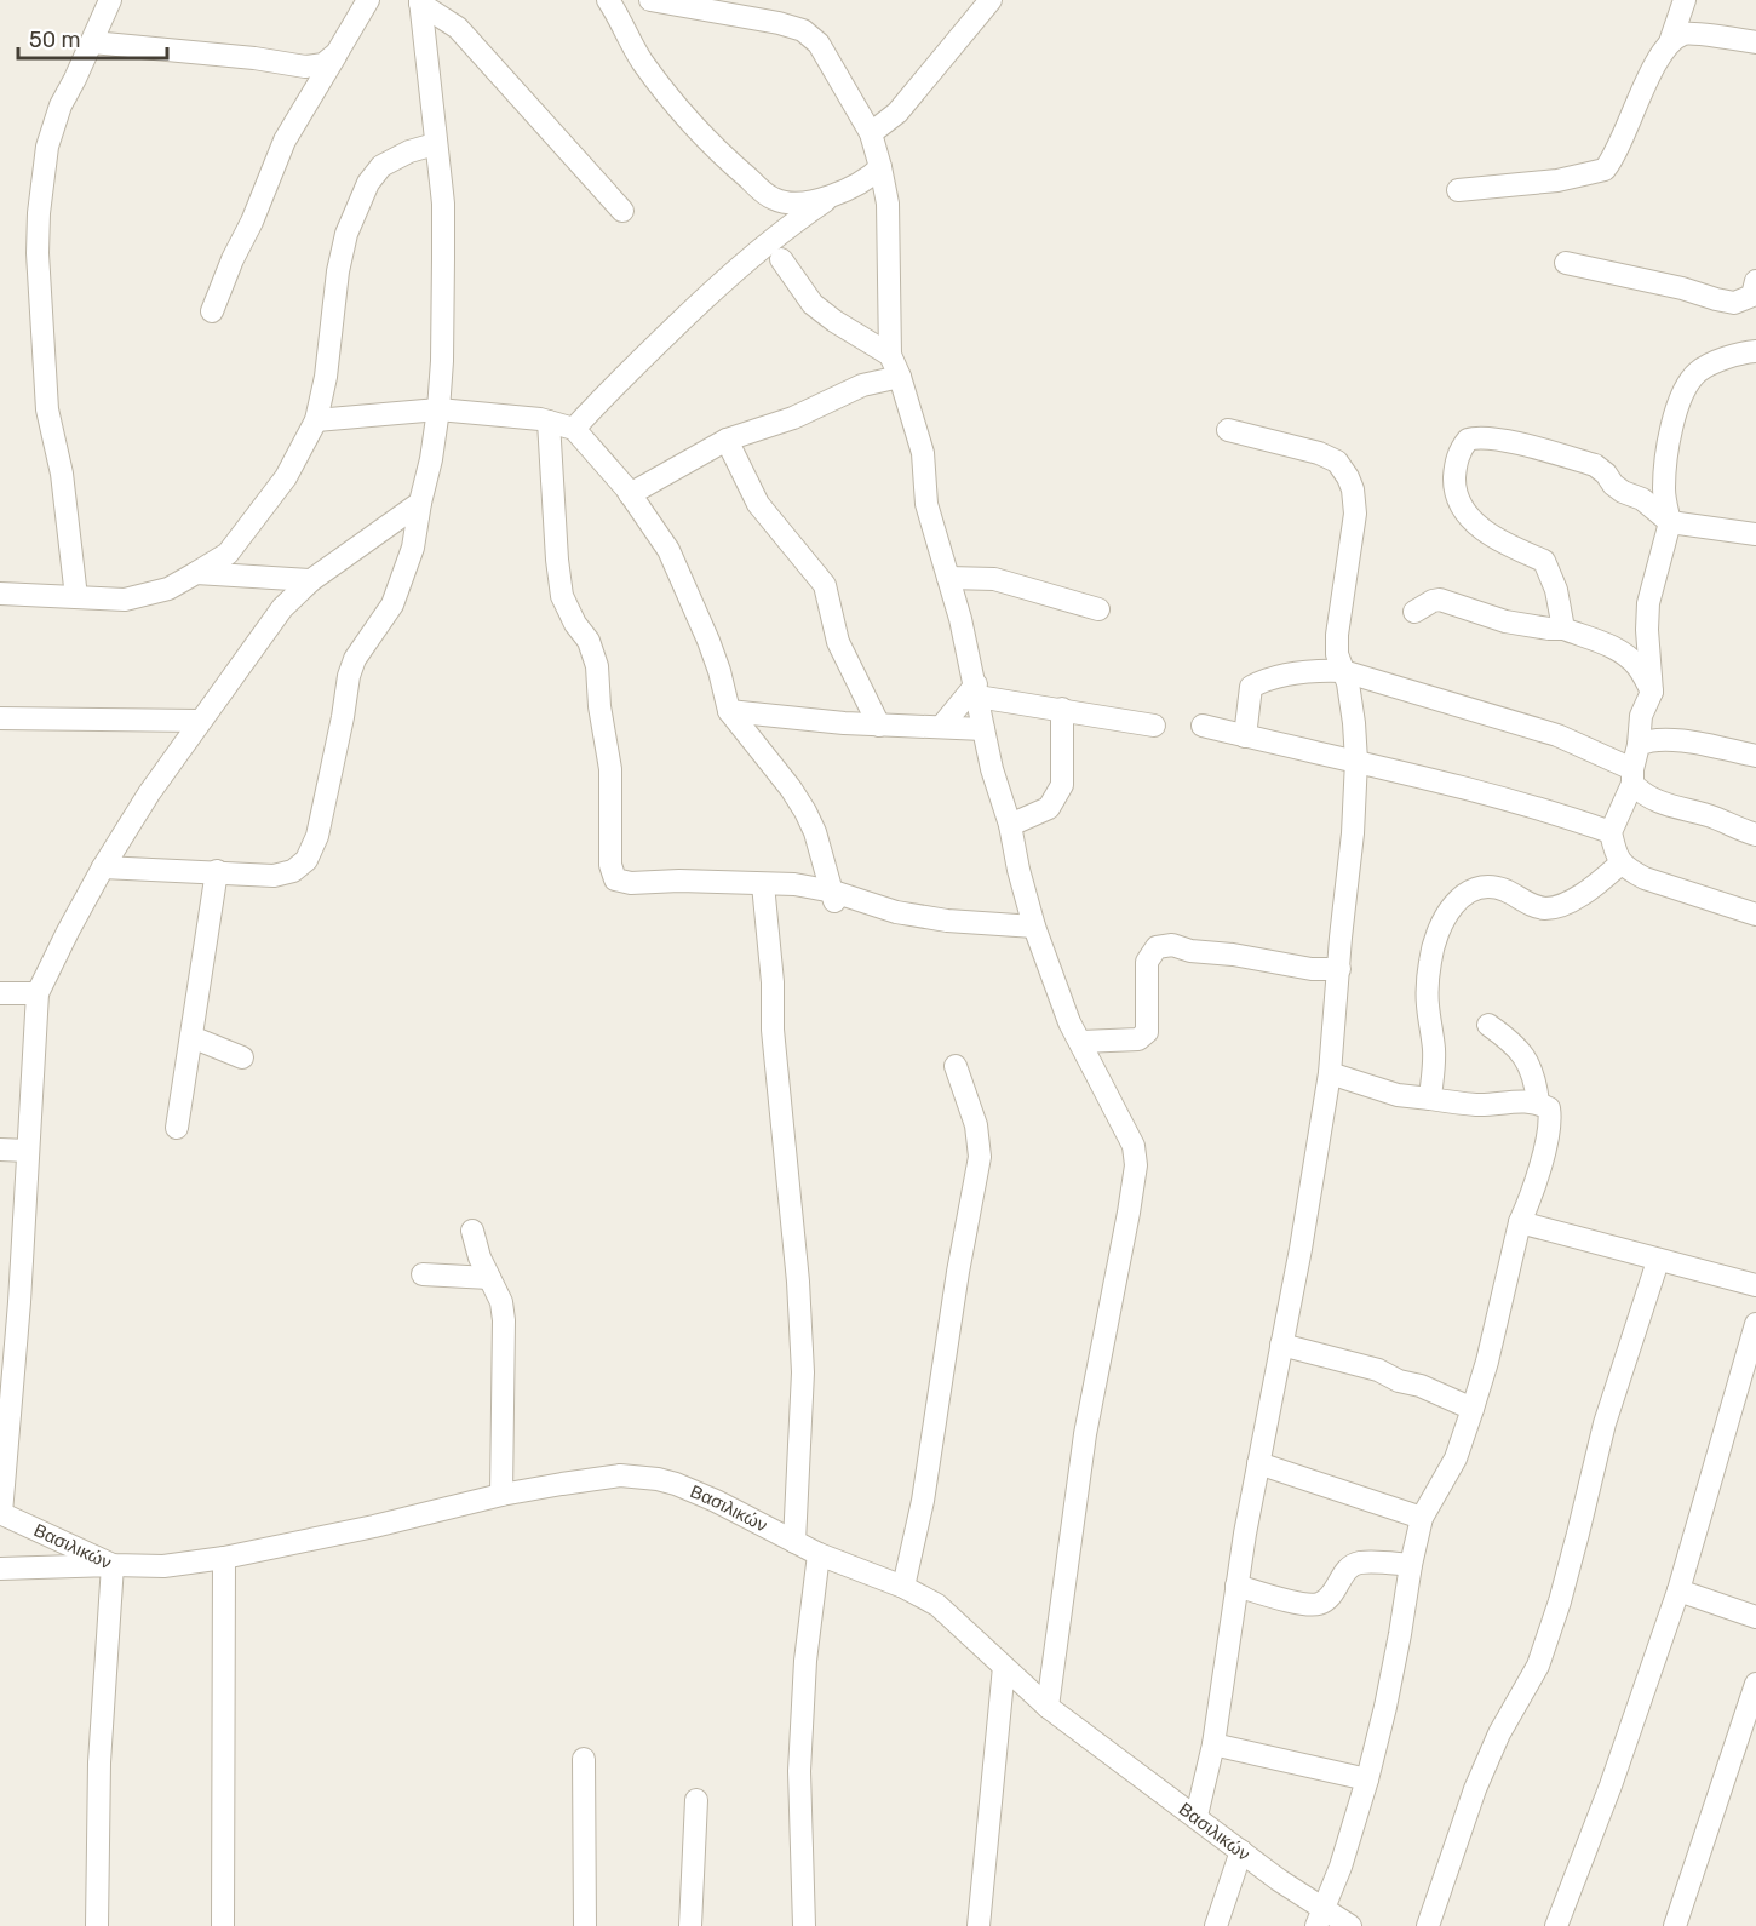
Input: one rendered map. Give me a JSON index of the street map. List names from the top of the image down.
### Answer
{
  "streets": {
    "street": ["Βασιλικών"]
  },
  "scale_bar": "50 m"
}
